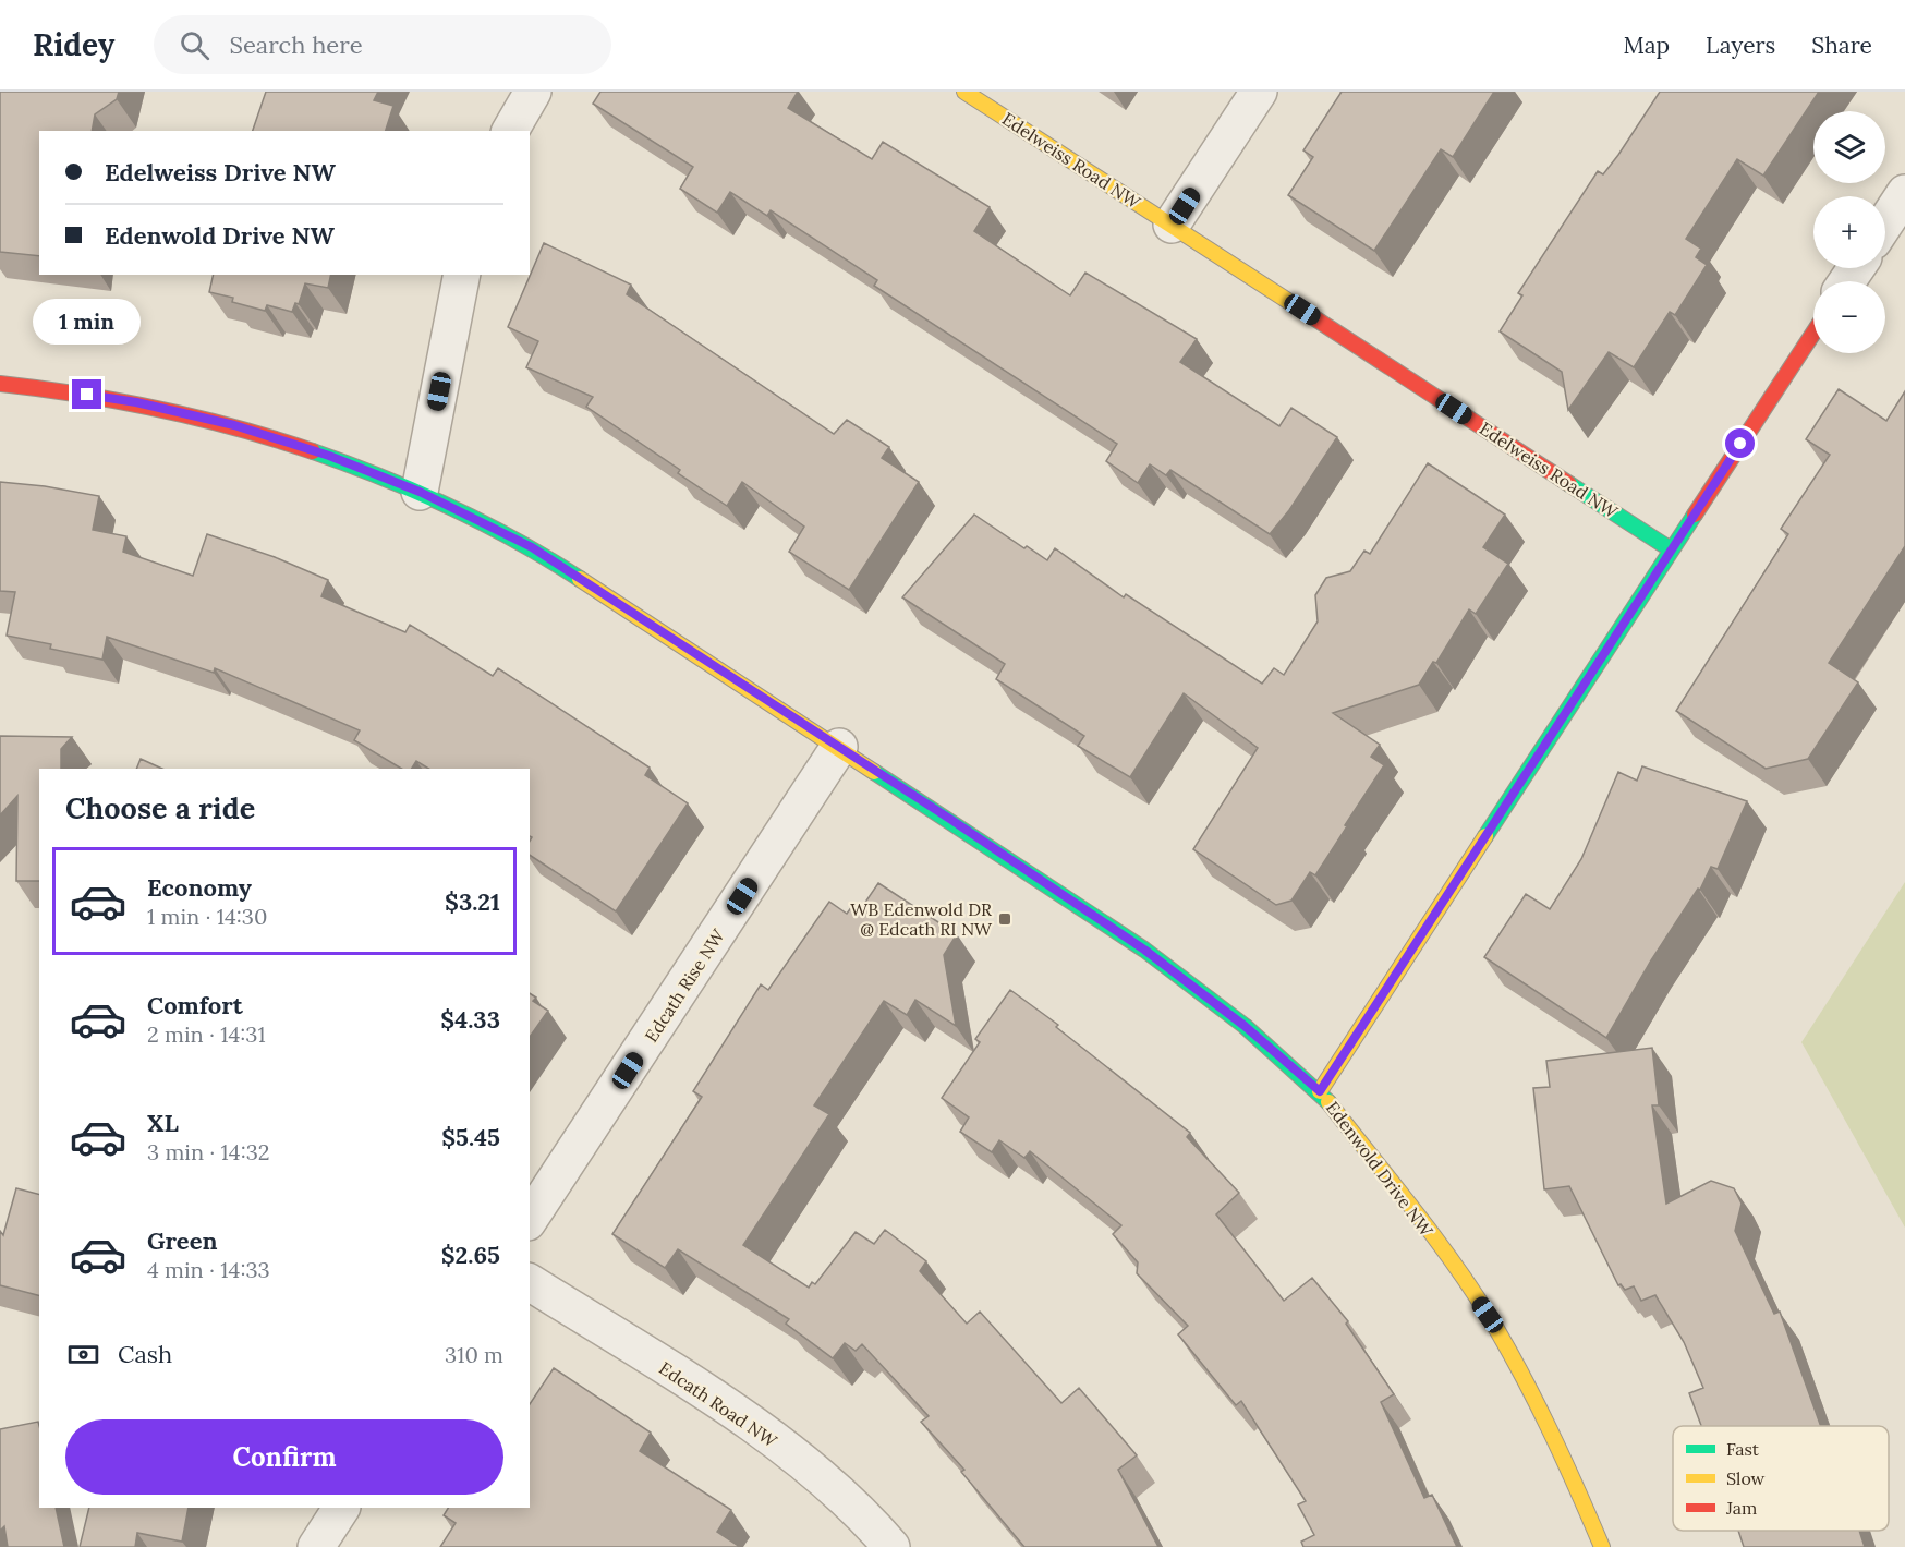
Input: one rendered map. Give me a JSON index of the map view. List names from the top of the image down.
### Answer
{
  "streets": {
    "street": [
      "Edelweiss Road NW",
      "Edcath Rise NW",
      "Edenwold Drive NW",
      "Edcath Road NW"
    ]
  },
  "crossings": [
    ["Edcath Rise NW", "Edenwold Drive NW"]
  ],
  "places": {
    "transit": ["WB Edenwold DR @ Edcath RI NW"]
  },
  "legend": ["Fast", "Slow", "Jam"],
  "page": {
    "header": "Ridey",
    "search": "Search here",
    "nav": ["Map", "Layers", "Share"],
    "map_buttons": ["+", "−"],
    "banner": ["Edelweiss Drive NW", "Edenwold Drive NW"],
    "bubble": "1 min",
    "heading": "Choose a ride",
    "list": [
      {
        "name": "Economy",
        "note": "1 min · 14:30",
        "value": "$3.21"
      },
      {
        "name": "Comfort",
        "note": "2 min · 14:31",
        "value": "$4.33"
      },
      {
        "name": "XL",
        "note": "3 min · 14:32",
        "value": "$5.45"
      },
      {
        "name": "Green",
        "note": "4 min · 14:33",
        "value": "$2.65"
      }
    ],
    "pay": ["Cash", "310 m"],
    "buttons": "Confirm"
  }
}
